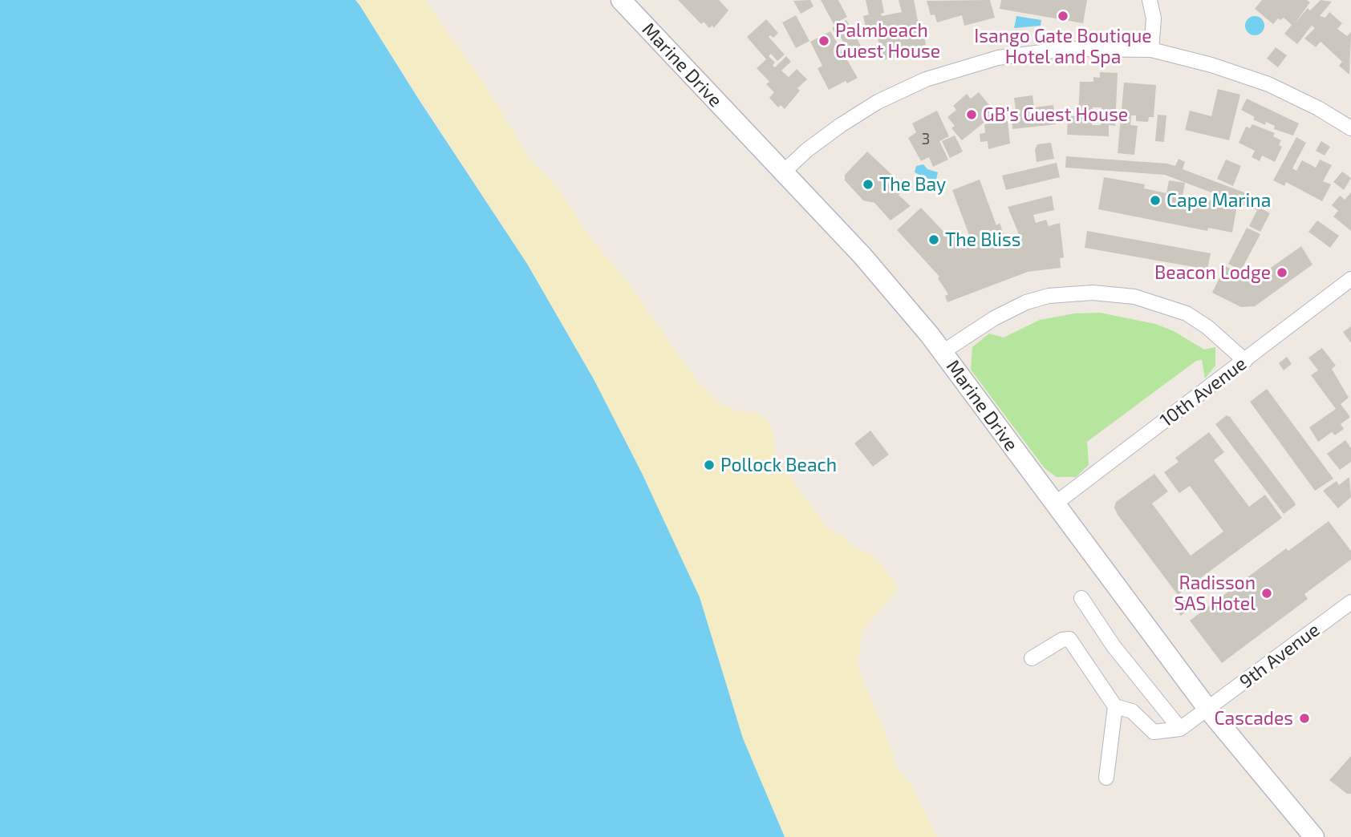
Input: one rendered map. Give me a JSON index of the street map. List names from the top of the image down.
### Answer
{
  "streets": {
    "main road": ["Marine Drive"],
    "street": ["10th Avenue", "9th Avenue"]
  },
  "crossings": [
    ["Marine Drive", "10th Avenue"],
    ["Marine Drive", "9th Avenue"]
  ],
  "places": [
    "Isango Gate Boutique Hotel and Spa",
    "Palmbeach Guest House",
    "GB’s Guest House",
    "The Bay",
    "Cape Marina",
    "The Bliss",
    "Beacon Lodge",
    "Pollock Beach",
    "Radisson SAS Hotel",
    "Cascades"
  ],
  "house_numbers": ["3"]
}
